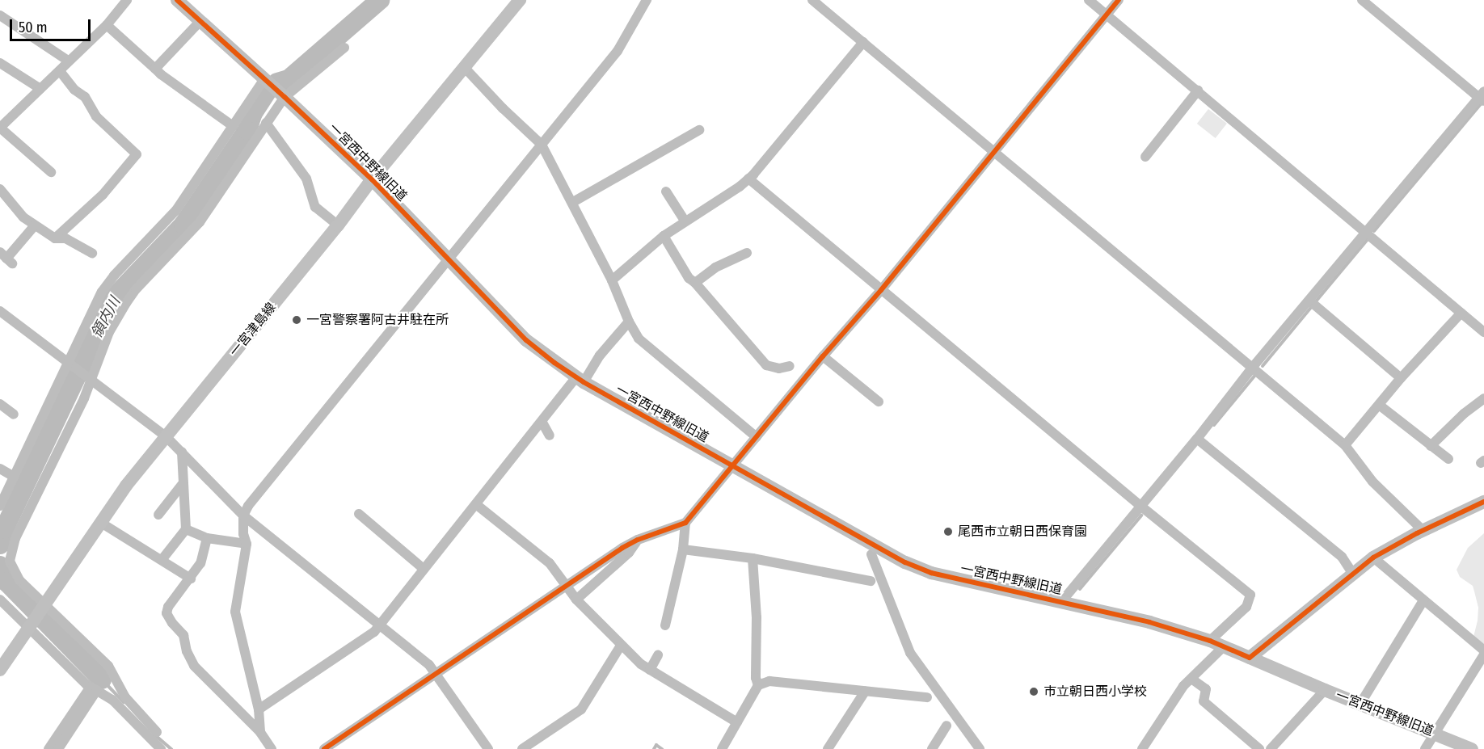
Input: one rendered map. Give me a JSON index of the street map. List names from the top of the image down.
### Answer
{
  "streets": {
    "street": ["一宮西中野線旧道", "一宮津島線"]
  },
  "crossings": [
    ["一宮西中野線旧道", "一宮津島線"]
  ],
  "water": ["領内川"],
  "places": ["一宮警察署阿古井駐在所", "尾西市立朝日西保育園", "市立朝日西小学校"],
  "scale_bar": "50 m"
}
